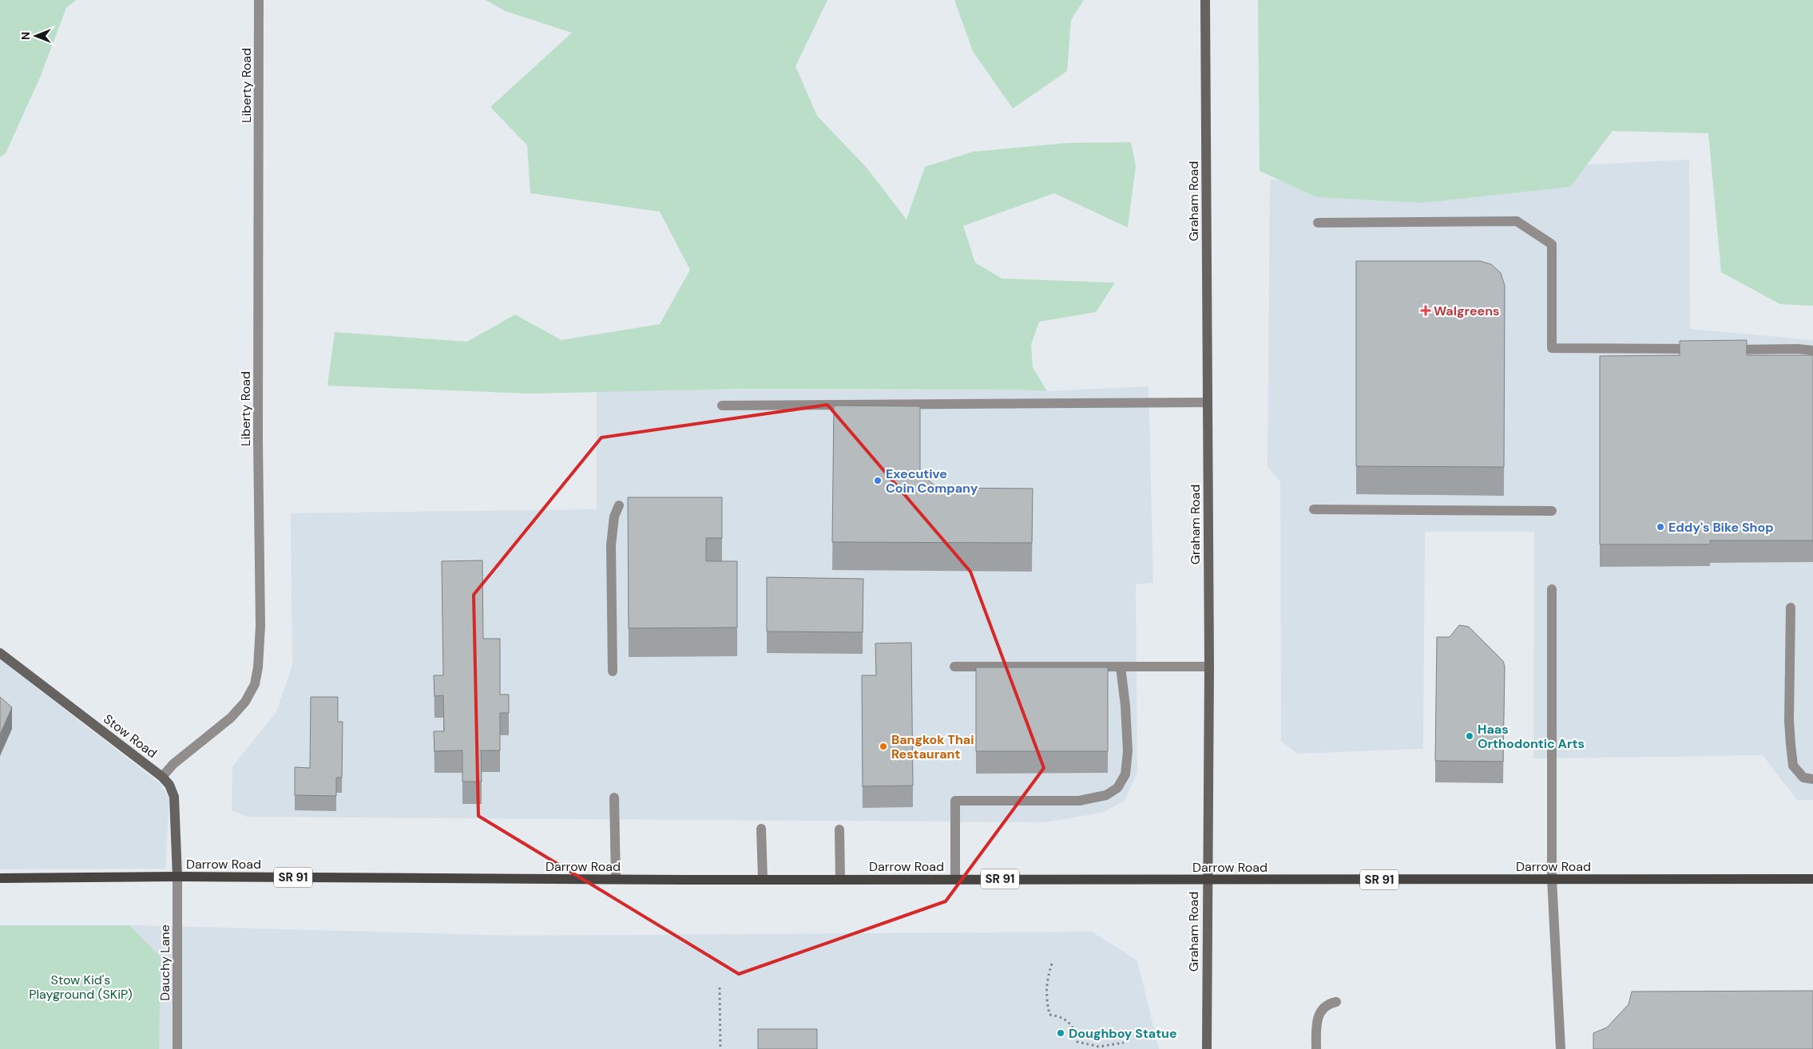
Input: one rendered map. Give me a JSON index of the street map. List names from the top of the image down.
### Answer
{
  "streets": {
    "main road": [
      "Graham Road",
      "Stow Road",
      "Darrow Road",
      "SR 91"
    ],
    "street": ["Liberty Road", "Dauchy Lane"]
  },
  "crossings": [
    ["Liberty Road", "Stow Road"],
    ["Graham Road", "Darrow Road"],
    ["Stow Road", "Darrow Road"],
    ["Stow Road", "Dauchy Lane"],
    ["Darrow Road", "Dauchy Lane"]
  ],
  "parks": ["Stow Kid's Playground (SKiP)"],
  "places": {
    "health": ["Walgreens"],
    "other": [
      "Executive Coin Company",
      "Eddy's Bike Shop",
      "Haas Orthodontic Arts",
      "Bangkok Thai Restaurant",
      "Doughboy Statue"
    ]
  },
  "north": "left"
}
